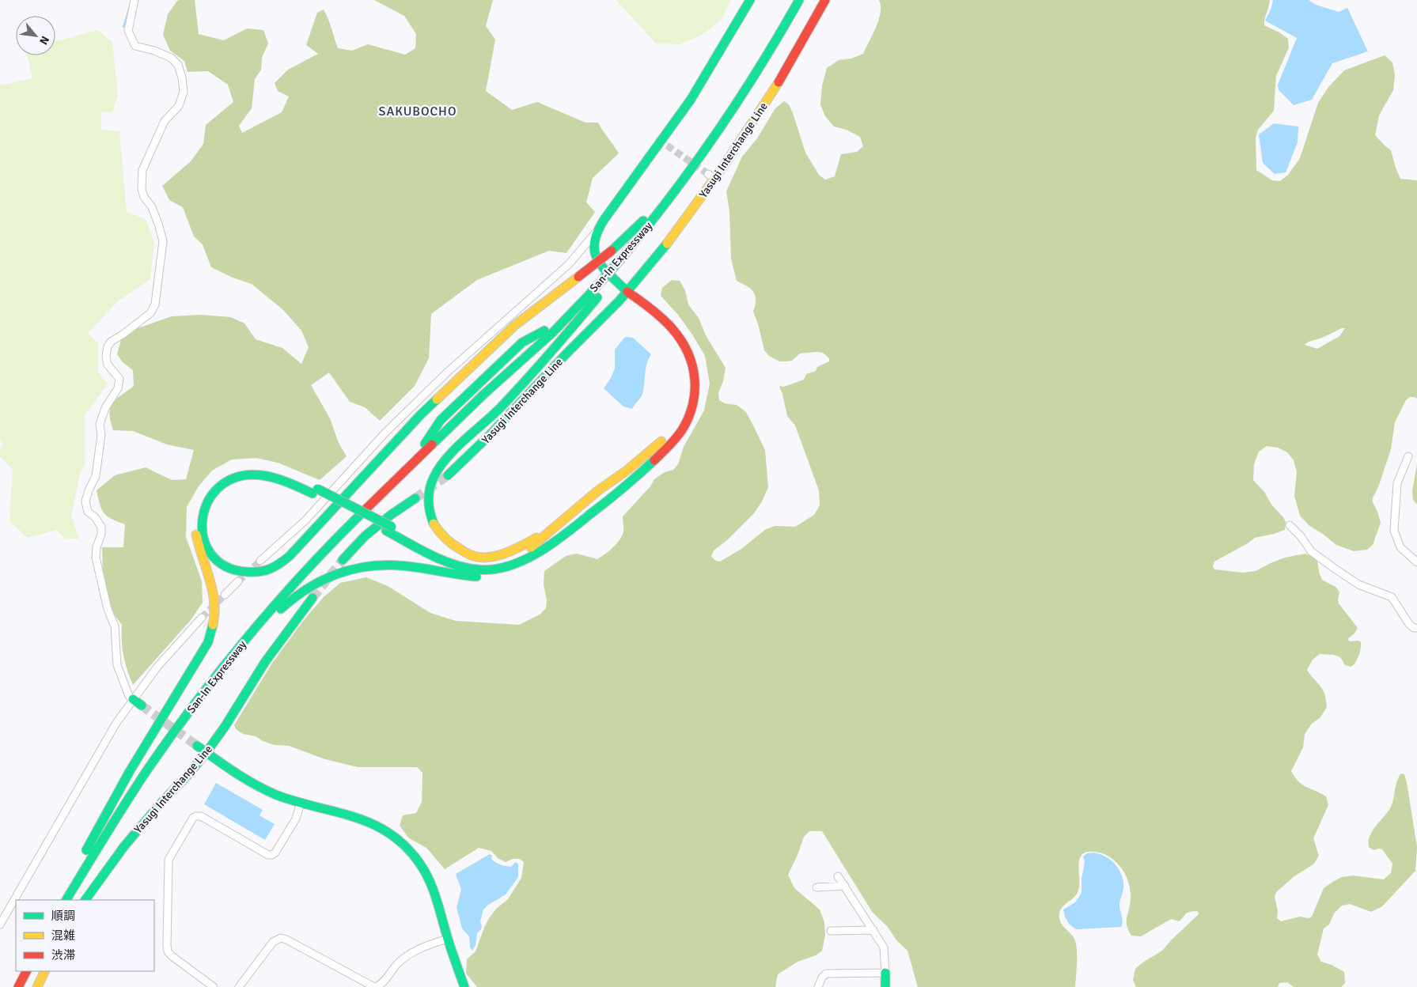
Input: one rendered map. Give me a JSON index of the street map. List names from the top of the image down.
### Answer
{
  "streets": {
    "main road": ["Yasugi Interchange Line", "San-In Expressway"]
  },
  "districts": ["SAKUBOCHO"],
  "legend": ["順調", "混雑", "渋滞"],
  "north": "bottom right"
}
